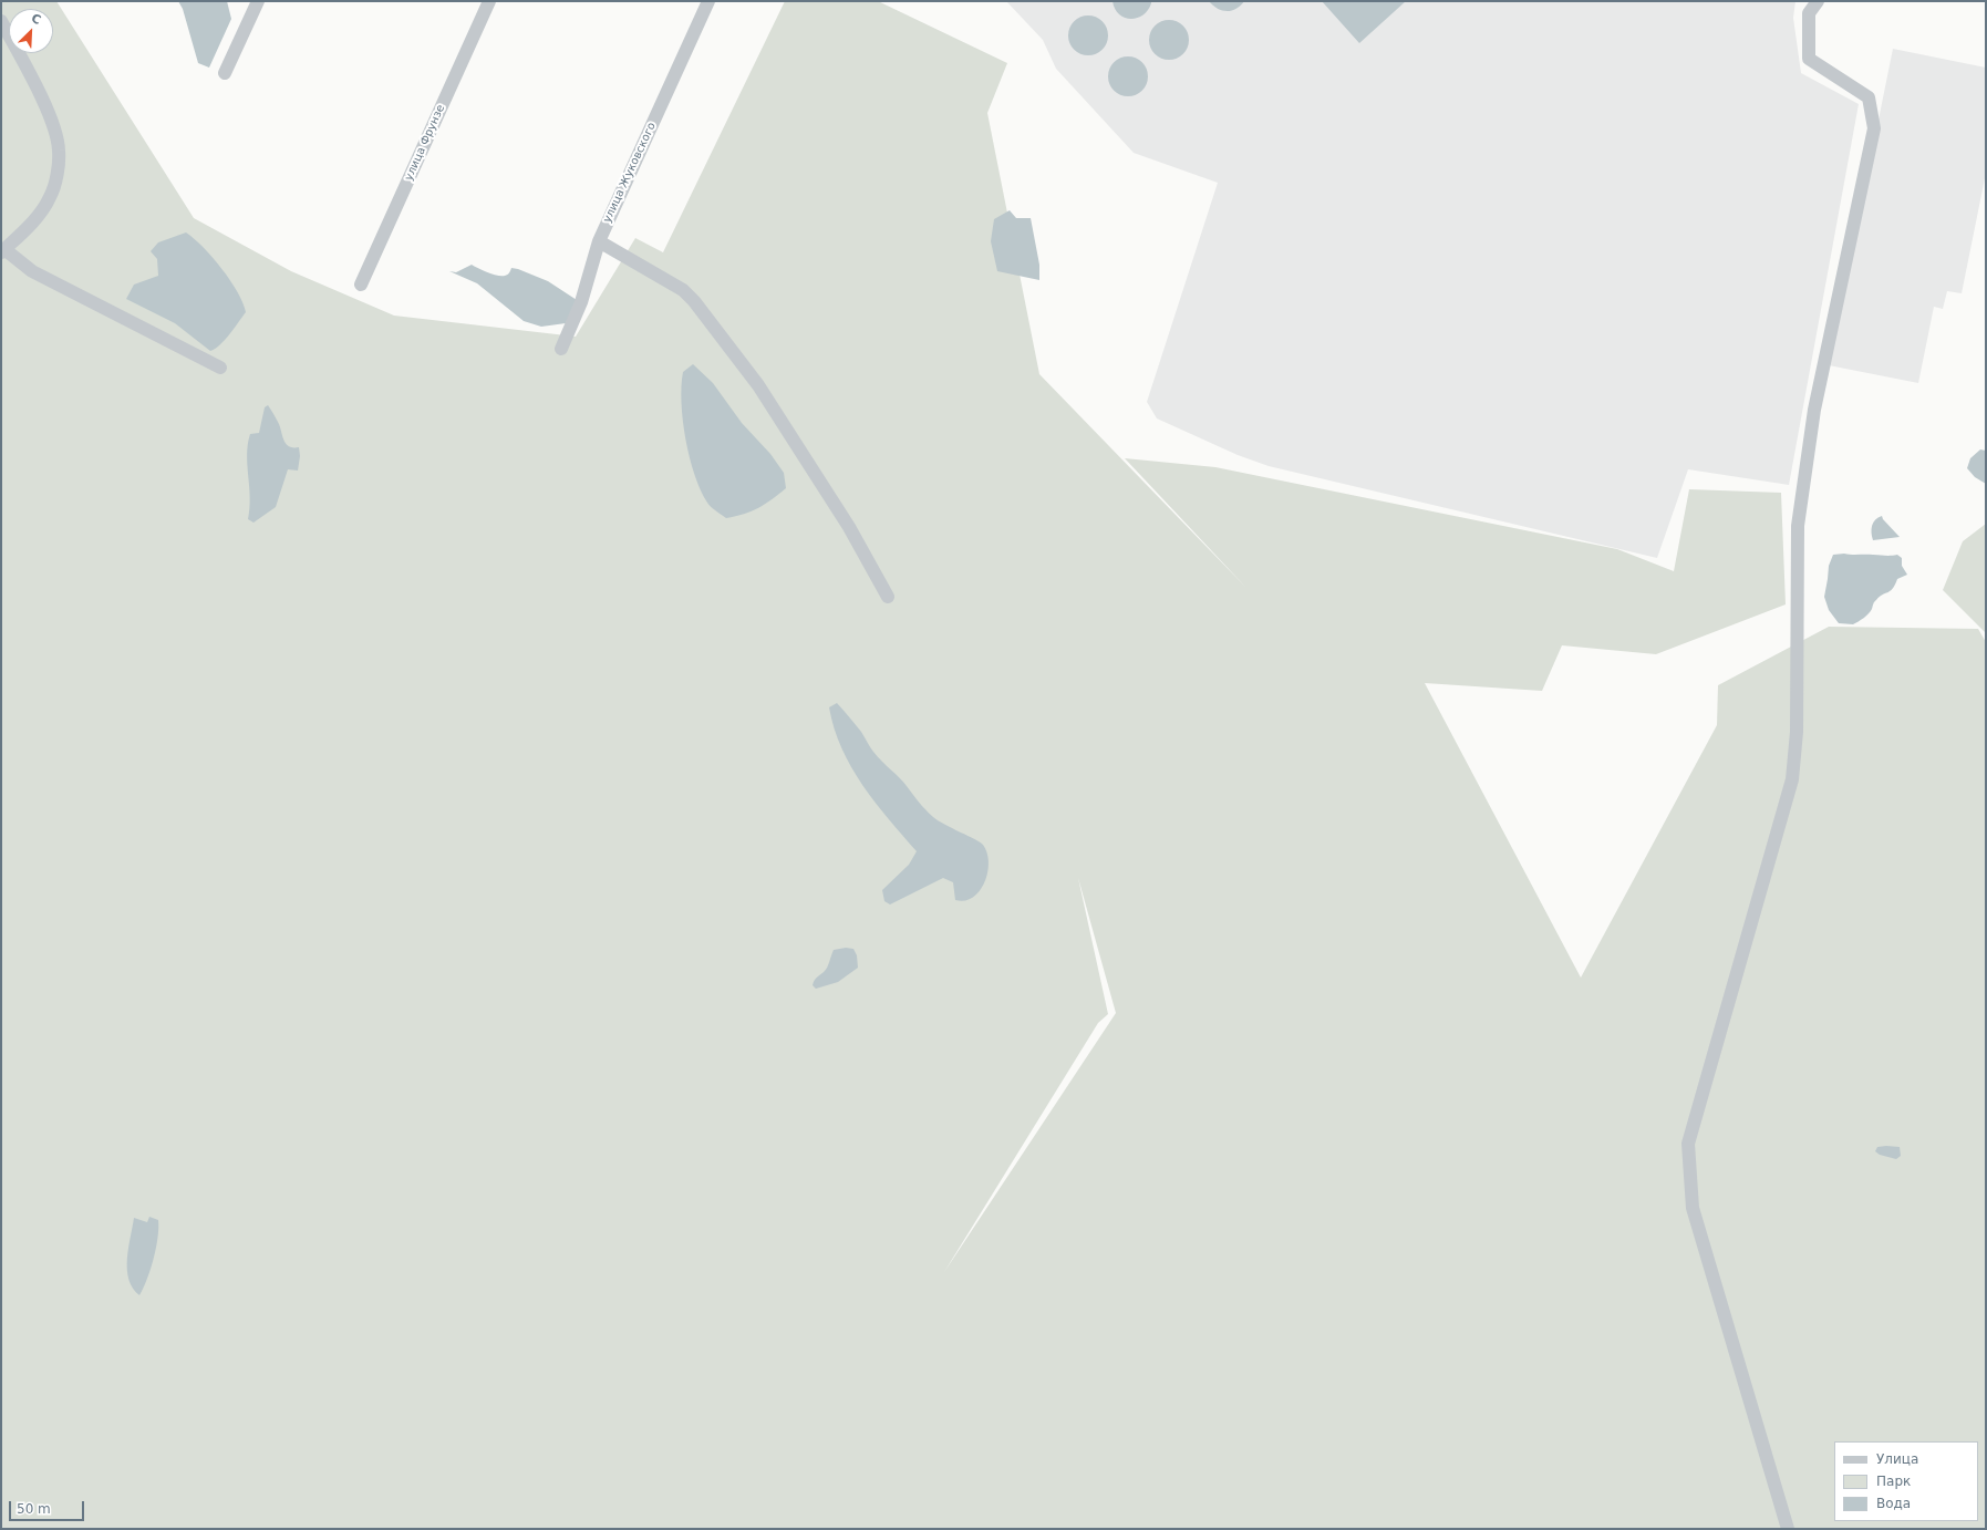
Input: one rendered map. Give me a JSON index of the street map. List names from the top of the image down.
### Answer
{
  "streets": {
    "street": ["улица Фрунзе", "улица Жуковского"]
  },
  "legend": ["Улица", "Парк", "Вода"],
  "scale_bar": "50 m",
  "north": "top right"
}
